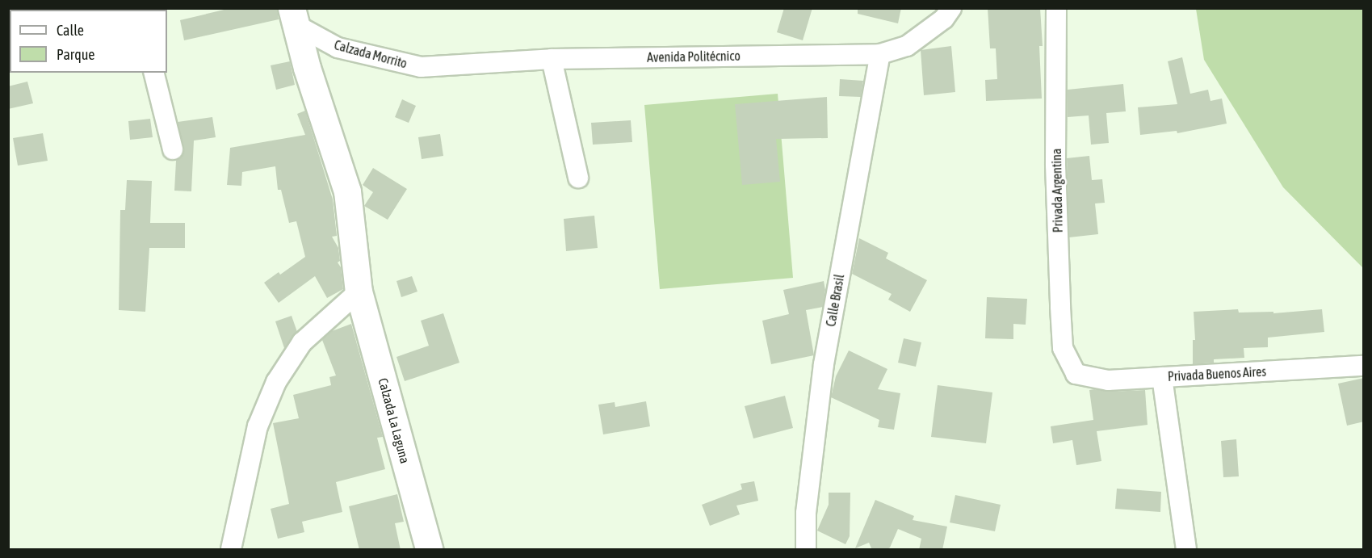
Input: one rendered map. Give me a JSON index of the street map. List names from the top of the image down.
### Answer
{
  "streets": {
    "street": [
      "Calzada Morrito",
      "Avenida Politécnico",
      "Privada Argentina",
      "Calle Brasil",
      "Privada Buenos Aires",
      "Calzada La Laguna"
    ]
  },
  "crossings": [
    ["Calzada Morrito", "Avenida Politécnico"],
    ["Calzada Morrito", "Calzada La Laguna"],
    ["Avenida Politécnico", "Calle Brasil"],
    ["Privada Argentina", "Privada Buenos Aires"]
  ],
  "legend": ["Calle", "Parque"]
}
